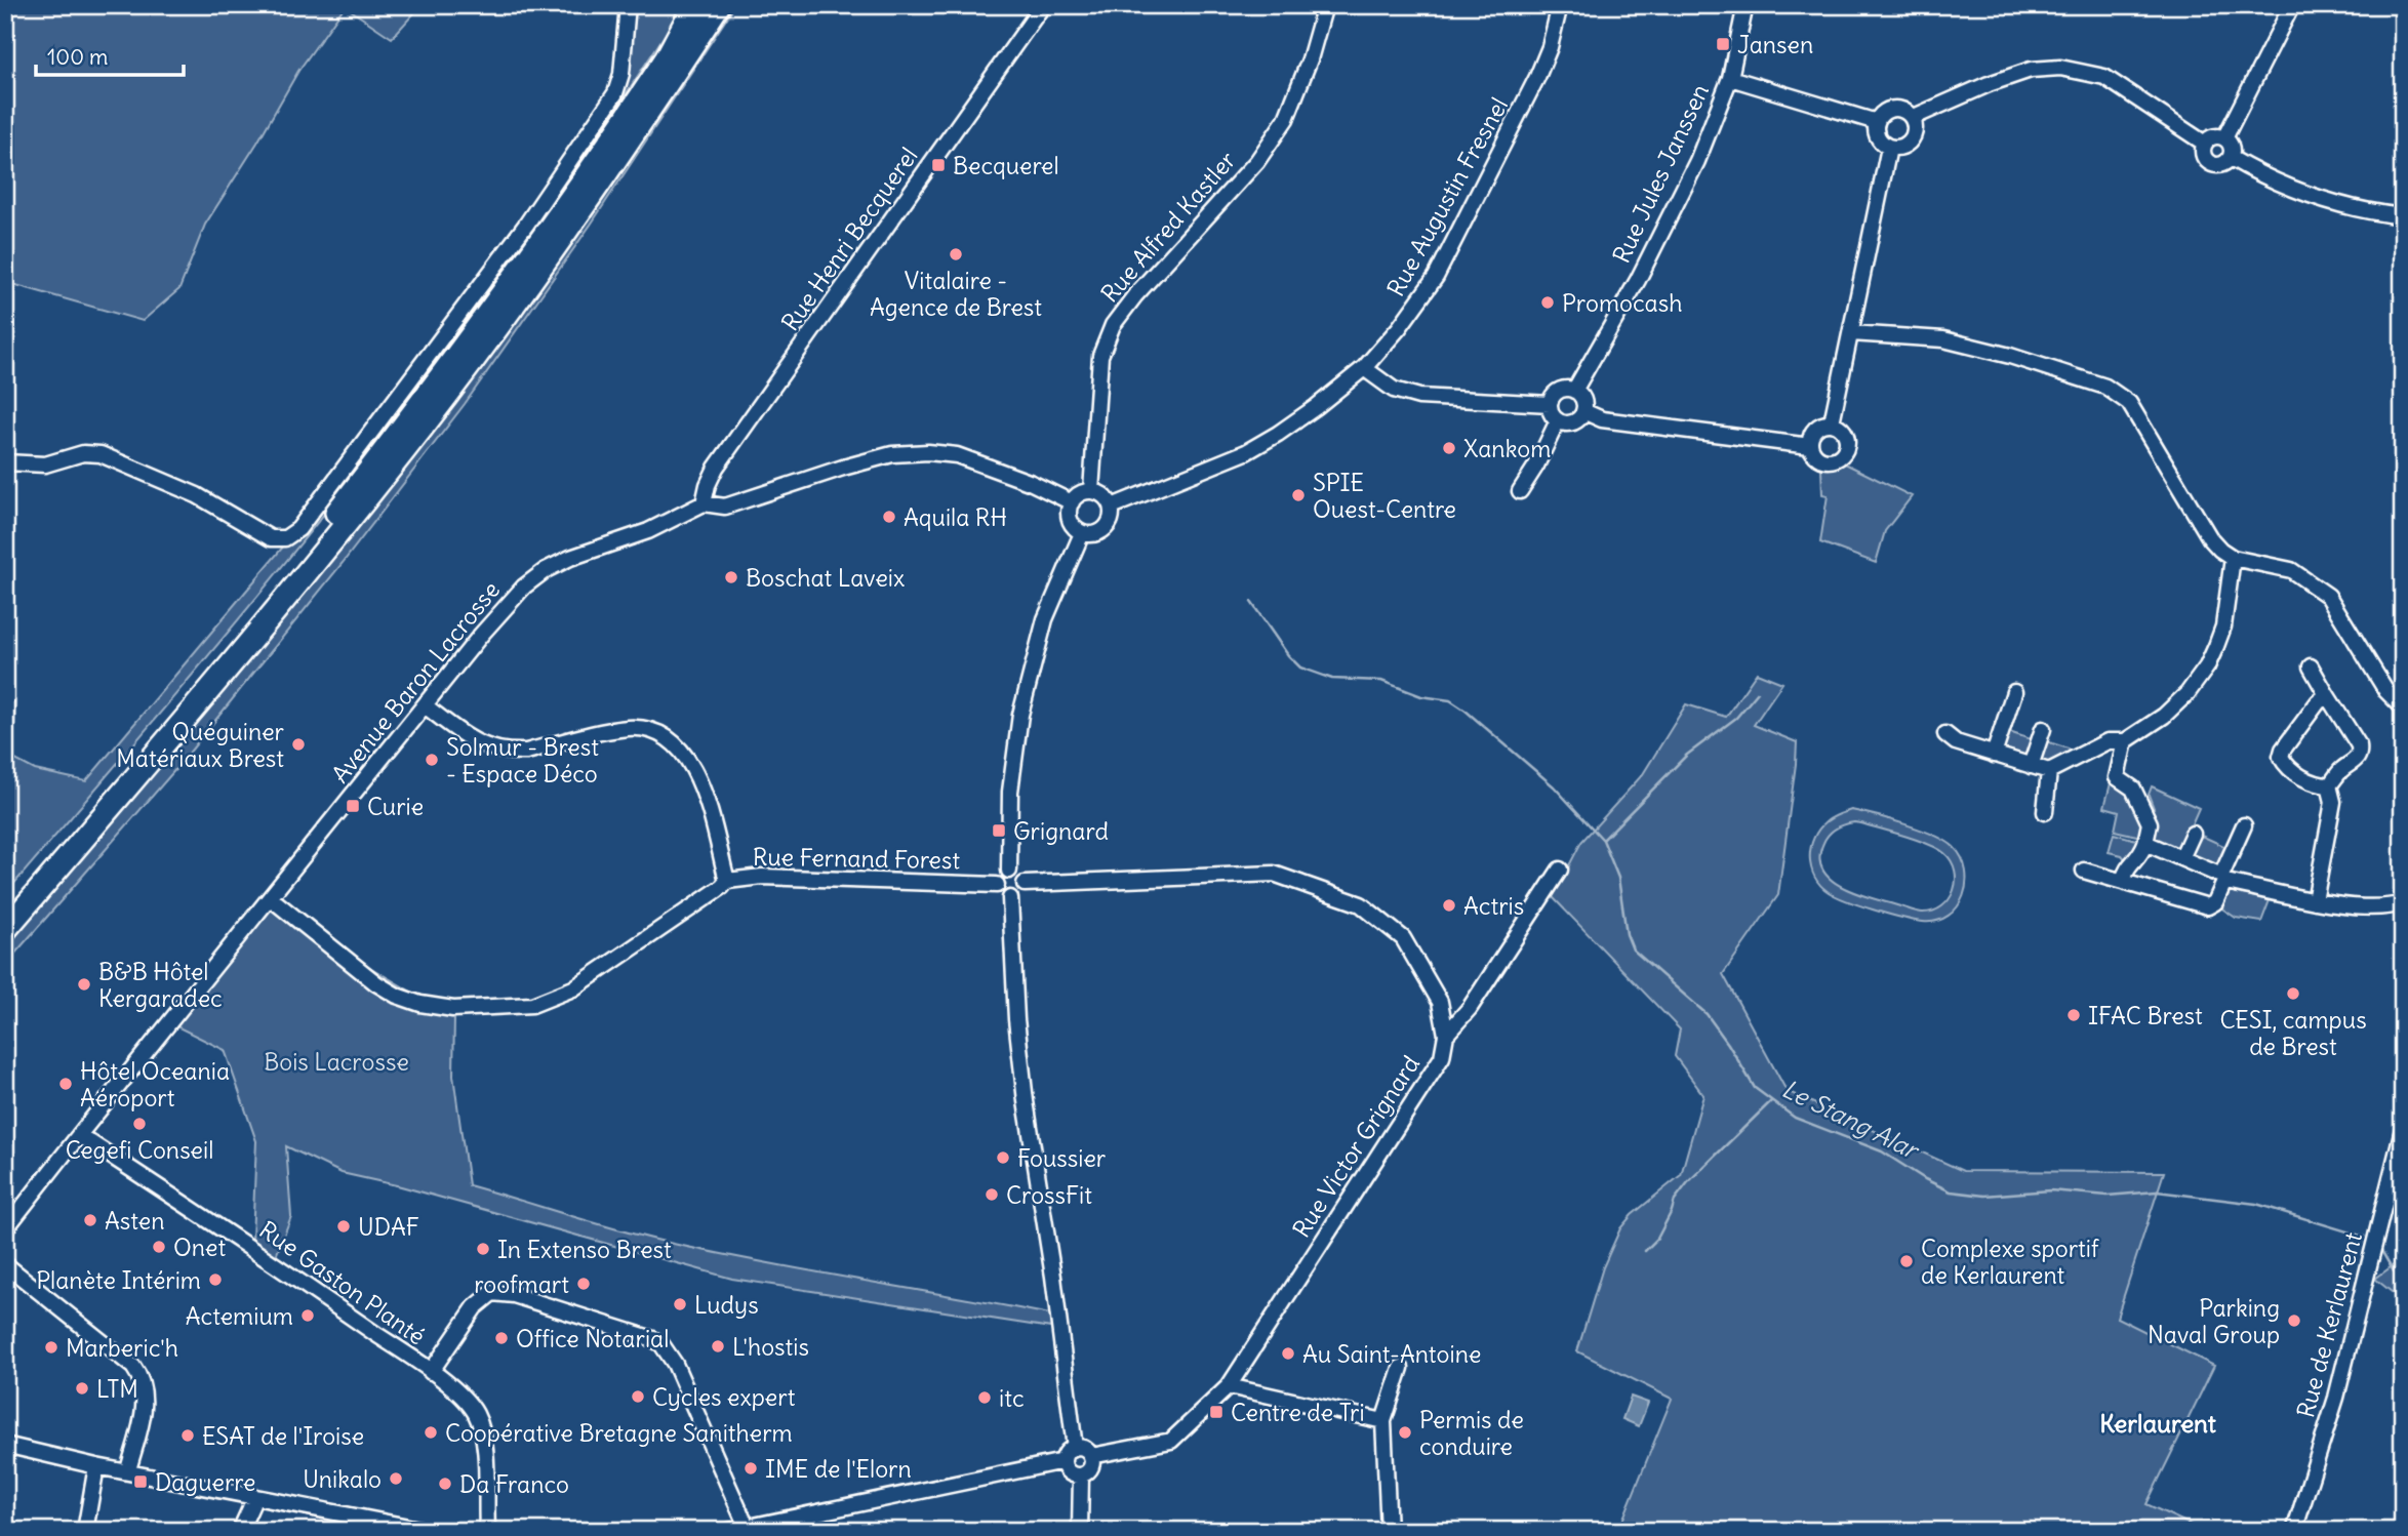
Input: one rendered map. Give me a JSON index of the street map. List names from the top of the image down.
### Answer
{
  "streets": {
    "street": [
      "Rue Jules Janssen",
      "Rue Augustin Fresnel",
      "Rue Alfred Kastler",
      "Rue Henri Becquerel",
      "Avenue Baron Lacrosse",
      "Rue Fernand Forest",
      "Rue Victor Grignard",
      "Rue Gaston Planté",
      "Rue de Kerlaurent"
    ]
  },
  "crossings": [
    ["Rue Augustin Fresnel", "Rue Alfred Kastler"],
    ["Rue Augustin Fresnel", "Avenue Baron Lacrosse"],
    ["Rue Alfred Kastler", "Avenue Baron Lacrosse"],
    ["Rue Henri Becquerel", "Avenue Baron Lacrosse"],
    ["Avenue Baron Lacrosse", "Rue Fernand Forest"],
    ["Avenue Baron Lacrosse", "Rue Gaston Planté"]
  ],
  "districts": ["Kerlaurent"],
  "water": ["Le Stang Alar"],
  "parks": ["Bois Lacrosse"],
  "places": {
    "transit": [
      "Jansen",
      "Becquerel",
      "Curie",
      "Grignard",
      "Centre de Tri",
      "Daguerre"
    ],
    "other": [
      "Vitalaire - Agence de Brest",
      "Promocash",
      "Xankom",
      "SPIE Ouest-Centre",
      "Aquila RH",
      "Boschat Laveix",
      "Quéguiner Matériaux Brest",
      "Solmur - Brest - Espace Déco",
      "Actris",
      "B&B Hôtel Kergaradec",
      "CESI, campus de Brest",
      "IFAC Brest",
      "Hôtel Oceania Aéroport",
      "Cegefi Conseil",
      "Foussier",
      "CrossFit",
      "Asten",
      "UDAF",
      "Onet",
      "In Extenso Brest",
      "Complexe sportif de Kerlaurent",
      "Planète Intérim",
      "roofmart",
      "Ludys",
      "Actemium",
      "Parking Naval Group",
      "Office Notarial",
      "L'hostis",
      "Marberic'h",
      "Au Saint-Antoine",
      "LTM",
      "Cycles expert",
      "itc",
      "Coopérative Bretagne Sanitherm",
      "Permis de conduire",
      "ESAT de l'Iroise",
      "IME de l'Elorn",
      "Unikalo",
      "Da Franco"
    ]
  },
  "scale_bar": "100 m"
}
